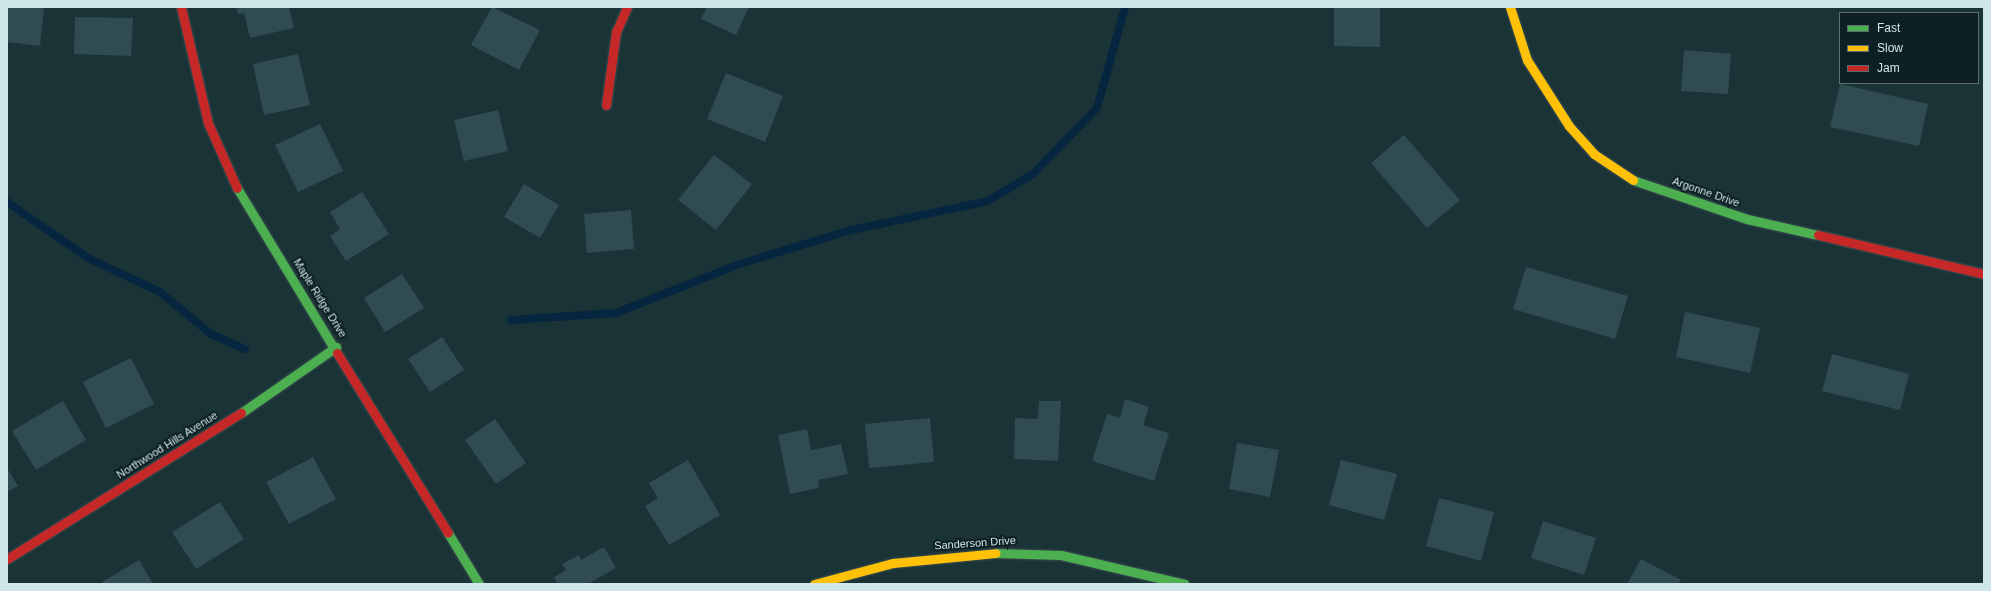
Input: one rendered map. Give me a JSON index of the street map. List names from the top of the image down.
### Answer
{
  "streets": {
    "street": [
      "Argonne Drive",
      "Maple Ridge Drive",
      "Northwood Hills Avenue",
      "Sanderson Drive"
    ]
  },
  "crossings": [
    ["Maple Ridge Drive", "Northwood Hills Avenue"]
  ],
  "legend": ["Fast", "Slow", "Jam"]
}
